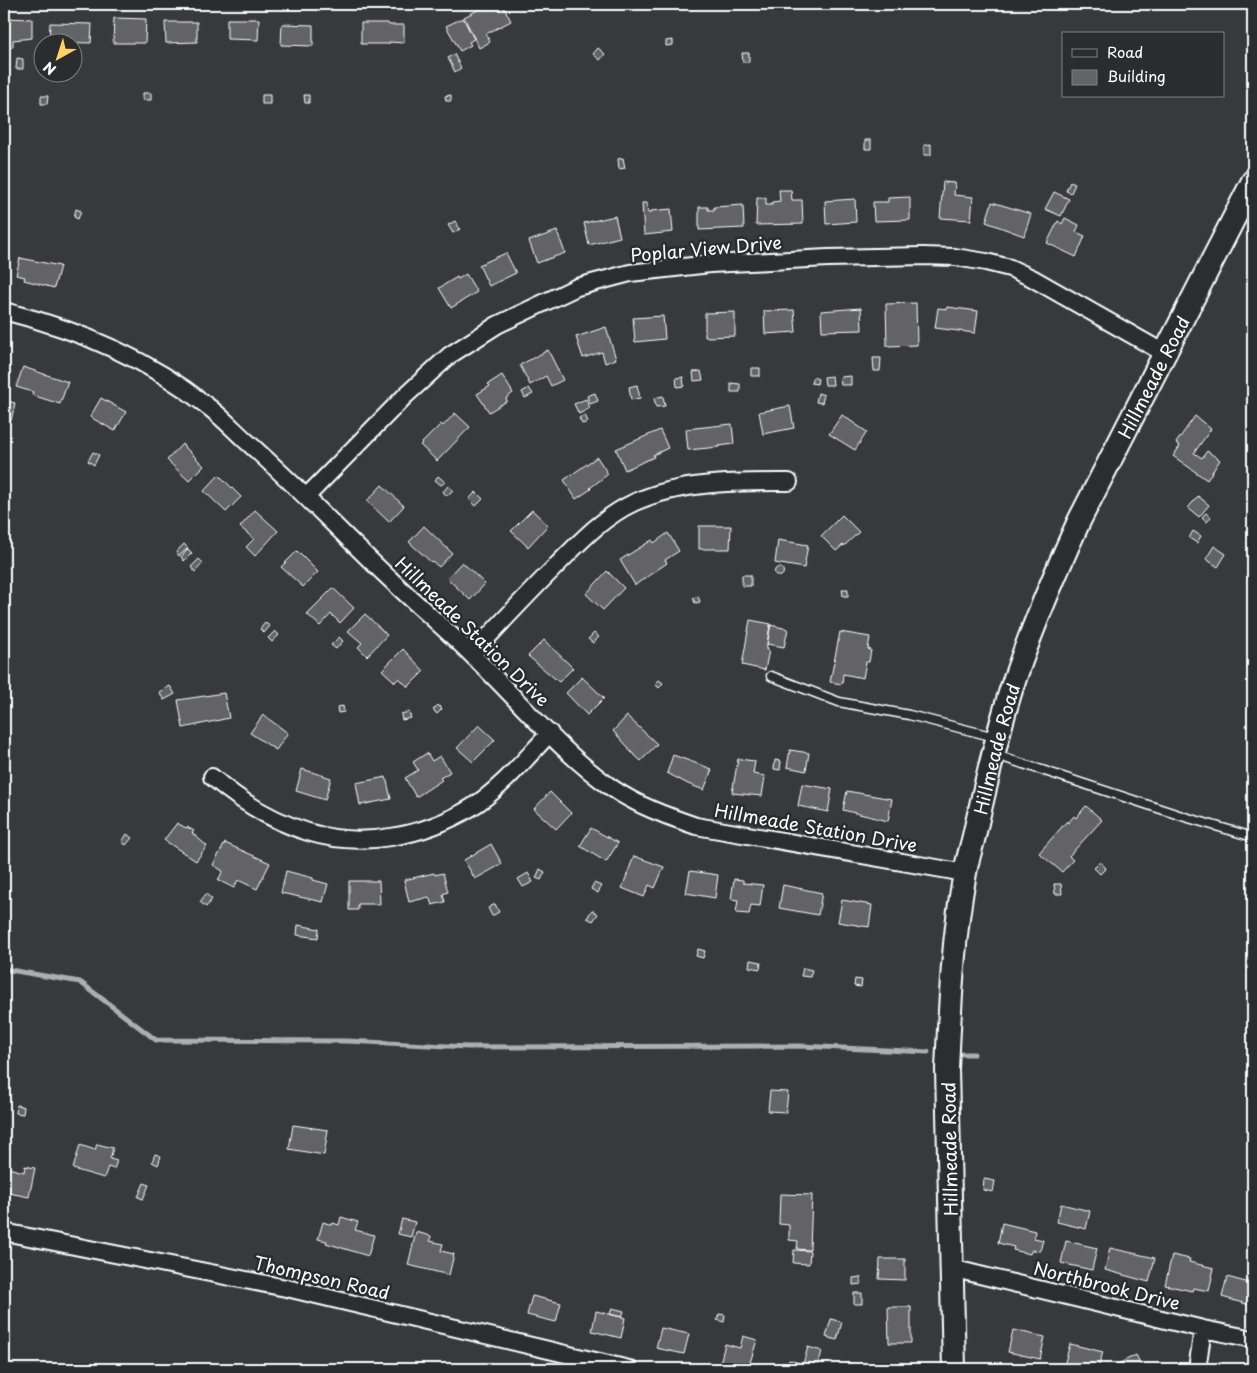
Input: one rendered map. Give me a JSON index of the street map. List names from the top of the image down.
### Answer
{
  "streets": {
    "street": [
      "Poplar View Drive",
      "Hillmeade Road",
      "Hillmeade Station Drive",
      "Thompson Road",
      "Northbrook Drive"
    ]
  },
  "crossings": [
    ["Poplar View Drive", "Hillmeade Road"],
    ["Poplar View Drive", "Hillmeade Station Drive"],
    ["Hillmeade Road", "Hillmeade Station Drive"],
    ["Hillmeade Road", "Northbrook Drive"]
  ],
  "legend": ["Road", "Building"],
  "north": "bottom left"
}
